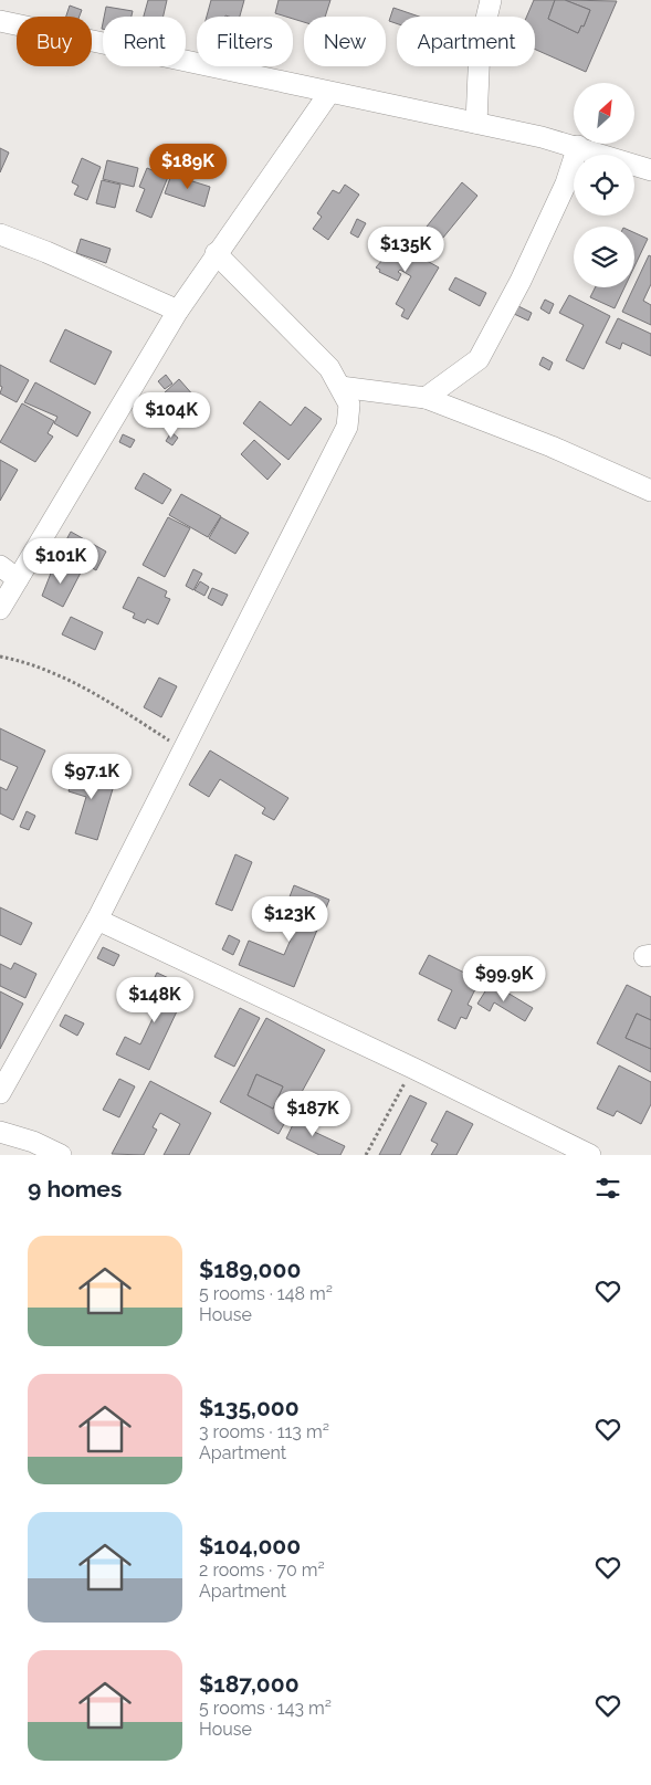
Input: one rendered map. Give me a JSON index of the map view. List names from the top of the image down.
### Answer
{
  "north": "top right",
  "page": {
    "chip": [
      "Buy",
      "Rent",
      "Filters",
      "New",
      "Apartment"
    ],
    "price": [
      "$189K",
      "$135K",
      "$104K",
      "$101K",
      "$97.1K",
      "$123K",
      "$99.9K",
      "$148K",
      "$187K"
    ],
    "heading": "9 homes",
    "list": [
      {
        "name": "$189,000",
        "note": "5 rooms · 148 m² · House"
      },
      {
        "name": "$135,000",
        "note": "3 rooms · 113 m² · Apartment"
      },
      {
        "name": "$104,000",
        "note": "2 rooms · 70 m² · Apartment"
      },
      {
        "name": "$187,000",
        "note": "5 rooms · 143 m² · House"
      }
    ]
  }
}
